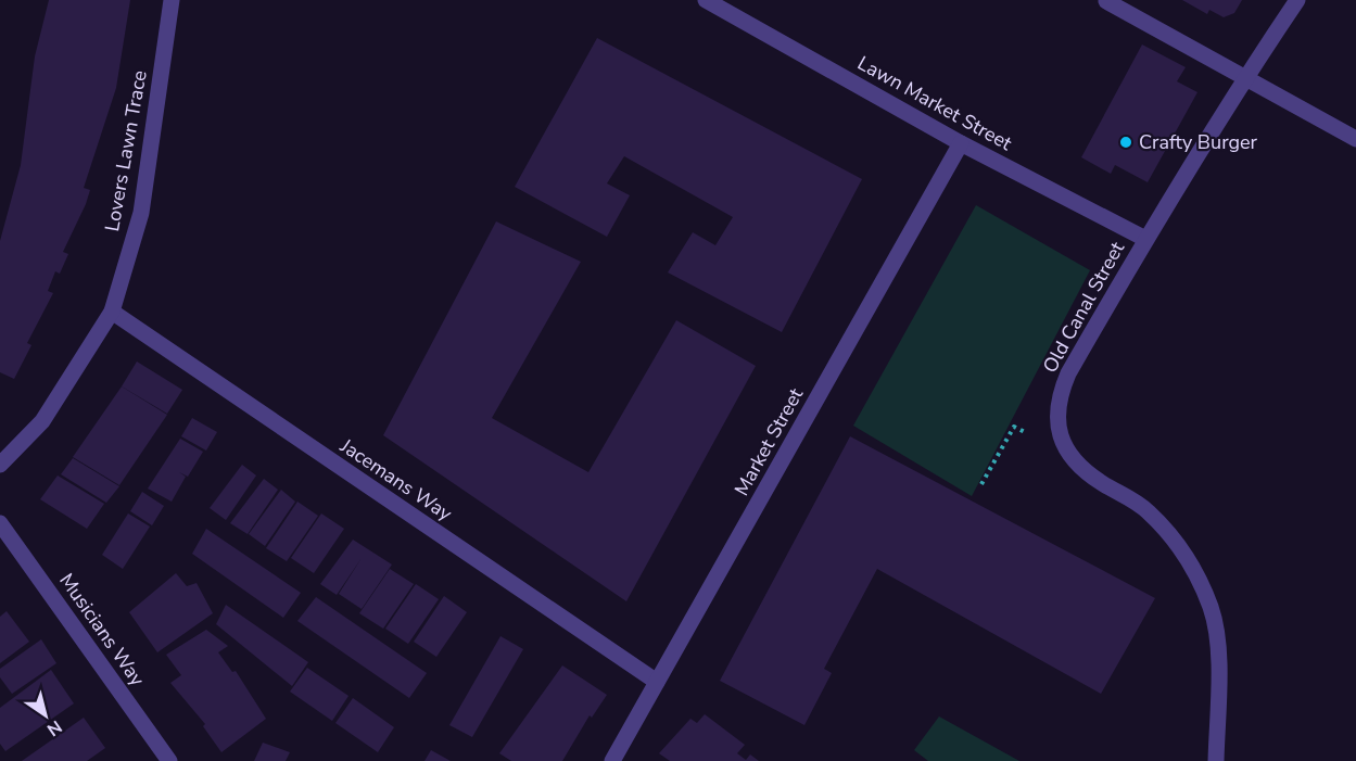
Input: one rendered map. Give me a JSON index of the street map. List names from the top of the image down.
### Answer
{
  "streets": {
    "street": [
      "Lawn Market Street",
      "Lovers Lawn Trace",
      "Old Canal Street",
      "Market Street",
      "Jacemans Way",
      "Musicians Way"
    ]
  },
  "crossings": [
    ["Lawn Market Street", "Old Canal Street"],
    ["Lawn Market Street", "Market Street"],
    ["Lovers Lawn Trace", "Jacemans Way"],
    ["Market Street", "Jacemans Way"]
  ],
  "places": ["Crafty Burger"],
  "north": "bottom right"
}
